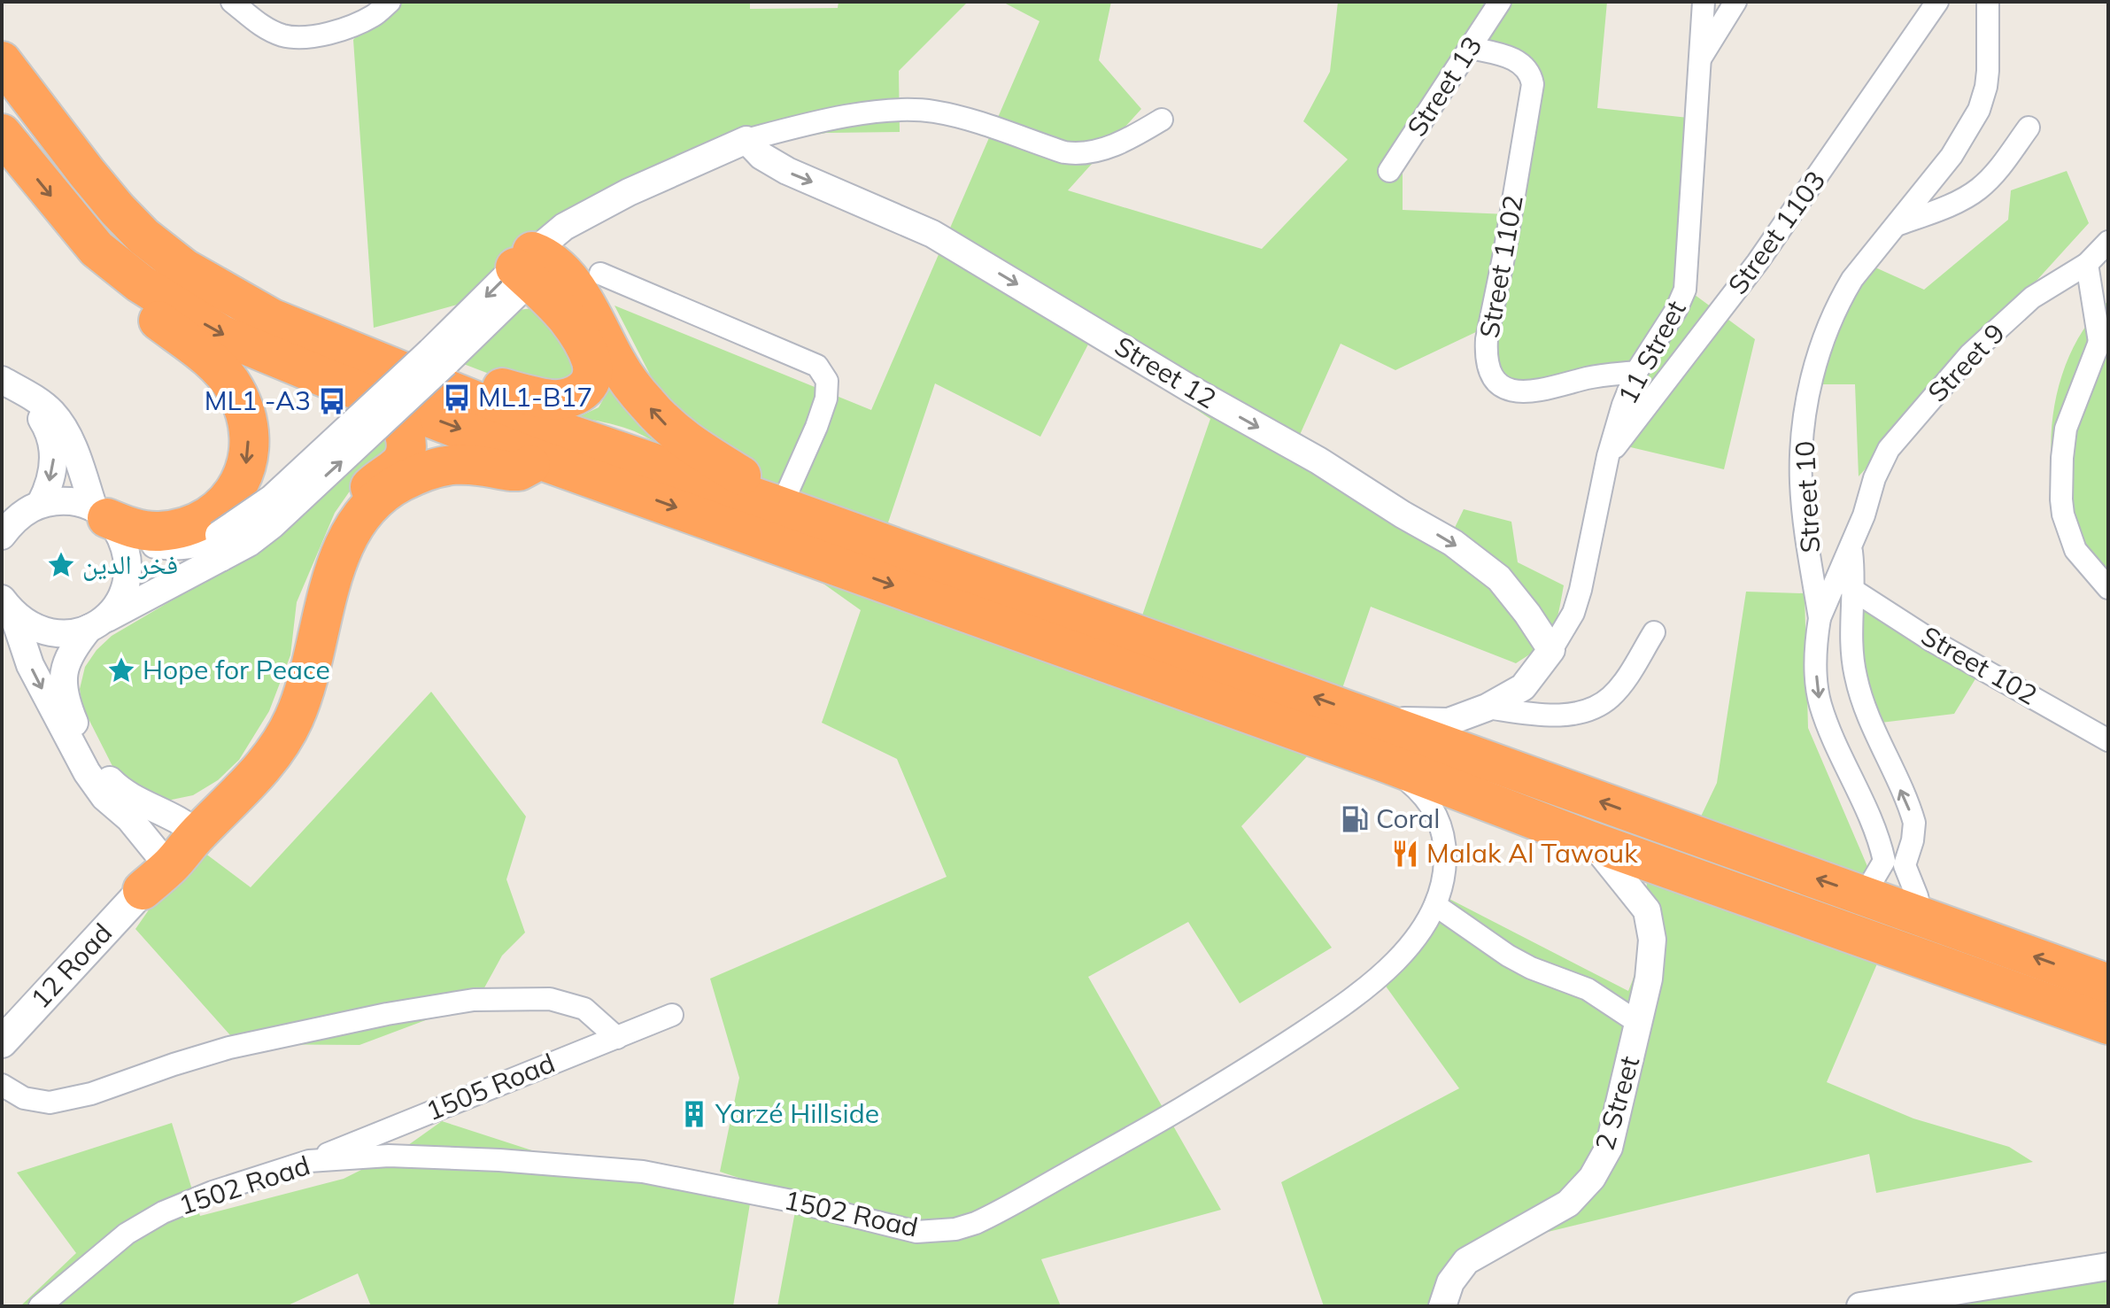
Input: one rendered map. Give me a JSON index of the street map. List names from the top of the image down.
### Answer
{
  "streets": {
    "main road": ["12 Road"],
    "street": [
      "Street 13",
      "Street 1103",
      "Street 1102",
      "11 Street",
      "Street 9",
      "Street 12",
      "Street 10",
      "Street 102",
      "1505 Road",
      "2 Street",
      "1502 Road"
    ]
  },
  "crossings": [
    ["Street 13", "Street 1102"],
    ["Street 1103", "11 Street"],
    ["Street 1102", "11 Street"],
    ["11 Street", "Street 12"],
    ["Street 9", "Street 10"],
    ["1505 Road", "1502 Road"]
  ],
  "one_way": ["Street 12"],
  "places": {
    "bus stop": ["ML1-B17", "ML1 -A3"],
    "place": ["فخر الدين", "Hope for Peace"],
    "fuel station": ["Coral"],
    "restaurant": ["Malak Al Tawouk"],
    "building": ["Yarzé Hillside"]
  }
}
